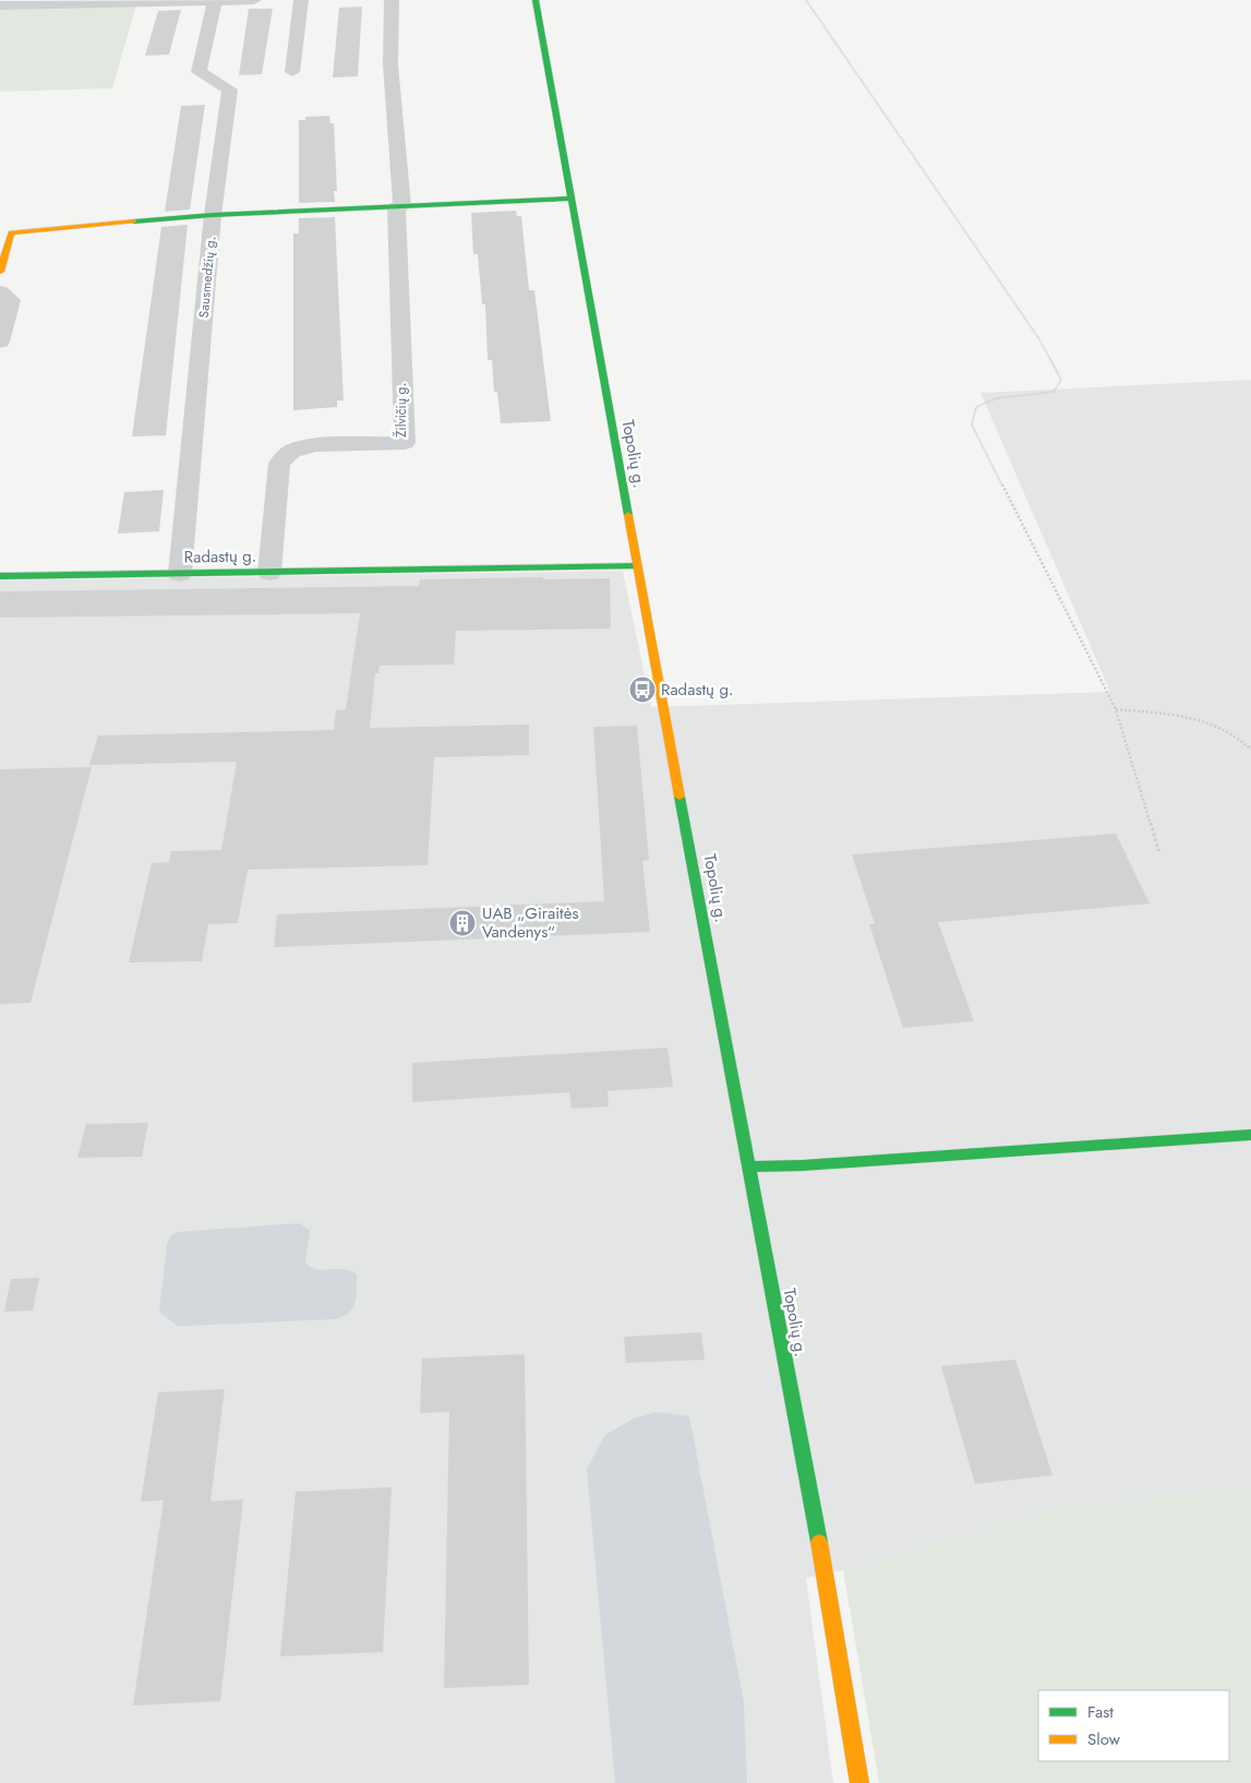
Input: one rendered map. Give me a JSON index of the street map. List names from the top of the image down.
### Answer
{
  "streets": {
    "street": [
      "Sausmedžių g.",
      "Žilvičių g.",
      "Topolių g.",
      "Radastų g."
    ]
  },
  "crossings": [
    ["Sausmedžių g.", "Radastų g."],
    ["Žilvičių g.", "Radastų g."],
    ["Topolių g.", "Radastų g."]
  ],
  "places": {
    "bus stop": ["Radastų g."],
    "building": ["UAB „Giraitės Vandenys“"]
  },
  "legend": ["Fast", "Slow"]
}
